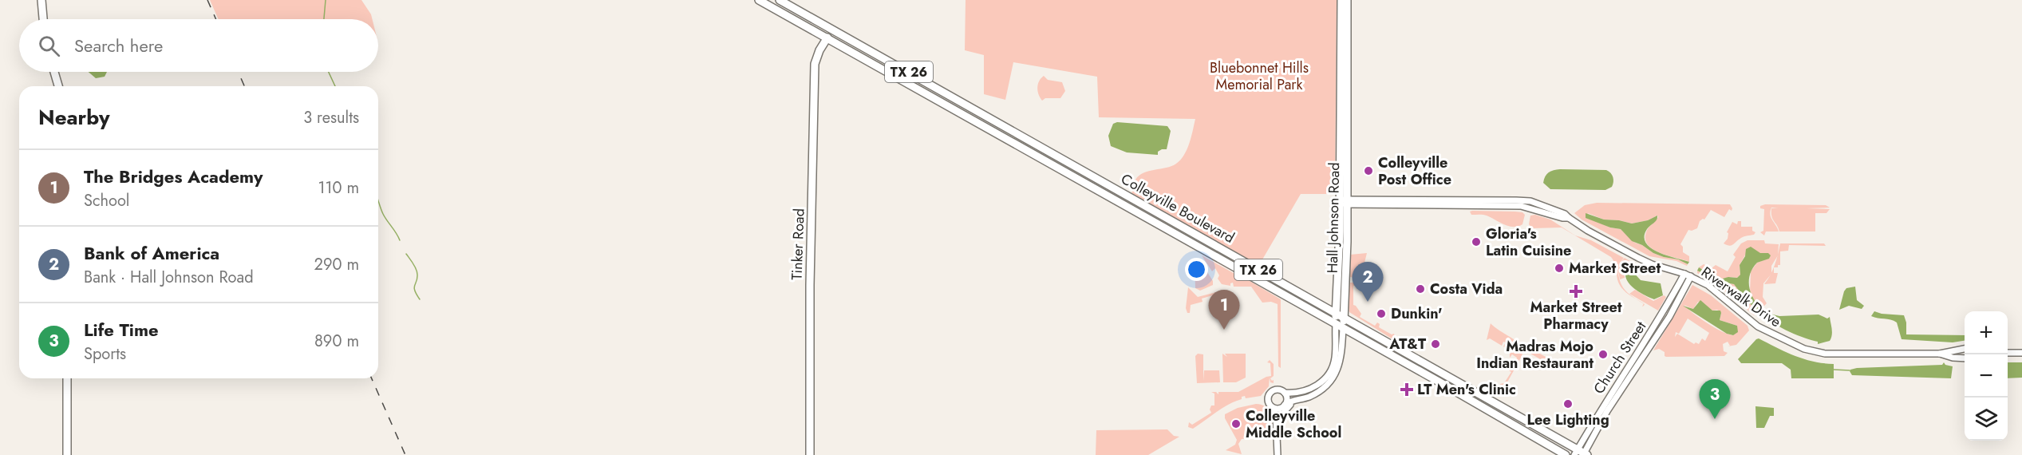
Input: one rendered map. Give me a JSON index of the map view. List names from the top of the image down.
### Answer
{
  "streets": {
    "main road": [
      "TX 26",
      "Colleyville Boulevard",
      "Hall Johnson Road",
      "Tinker Road"
    ],
    "street": ["Riverwalk Drive", "Church Street"]
  },
  "crossings": [
    ["Colleyville Boulevard", "Hall Johnson Road"],
    ["Colleyville Boulevard", "Tinker Road"],
    ["Colleyville Boulevard", "Church Street"],
    ["Hall Johnson Road", "Riverwalk Drive"],
    ["Riverwalk Drive", "Church Street"]
  ],
  "parks": ["Bluebonnet Hills Memorial Park"],
  "places": {
    "other": [
      "Colleyville Post Office",
      "Gloria's Latin Cuisine",
      "Market Street",
      "Costa Vida",
      "Dunkin'",
      "AT&T",
      "Madras Mojo Indian Restaurant",
      "Lee Lighting",
      "Colleyville Middle School"
    ],
    "health": ["Market Street Pharmacy", "LT Men's Clinic"]
  },
  "page": {
    "search": "Search here",
    "heading": ["Nearby", "3 results"],
    "list": [
      {
        "mark": "1",
        "name": "The Bridges Academy",
        "note": "School",
        "value": "110 m"
      },
      {
        "mark": "2",
        "name": "Bank of America",
        "note": "Bank · Hall Johnson Road",
        "value": "290 m"
      },
      {
        "mark": "3",
        "name": "Life Time",
        "note": "Sports",
        "value": "890 m"
      }
    ],
    "pins": ["2", "1", "3"],
    "map_buttons": ["+", "−"]
  }
}
